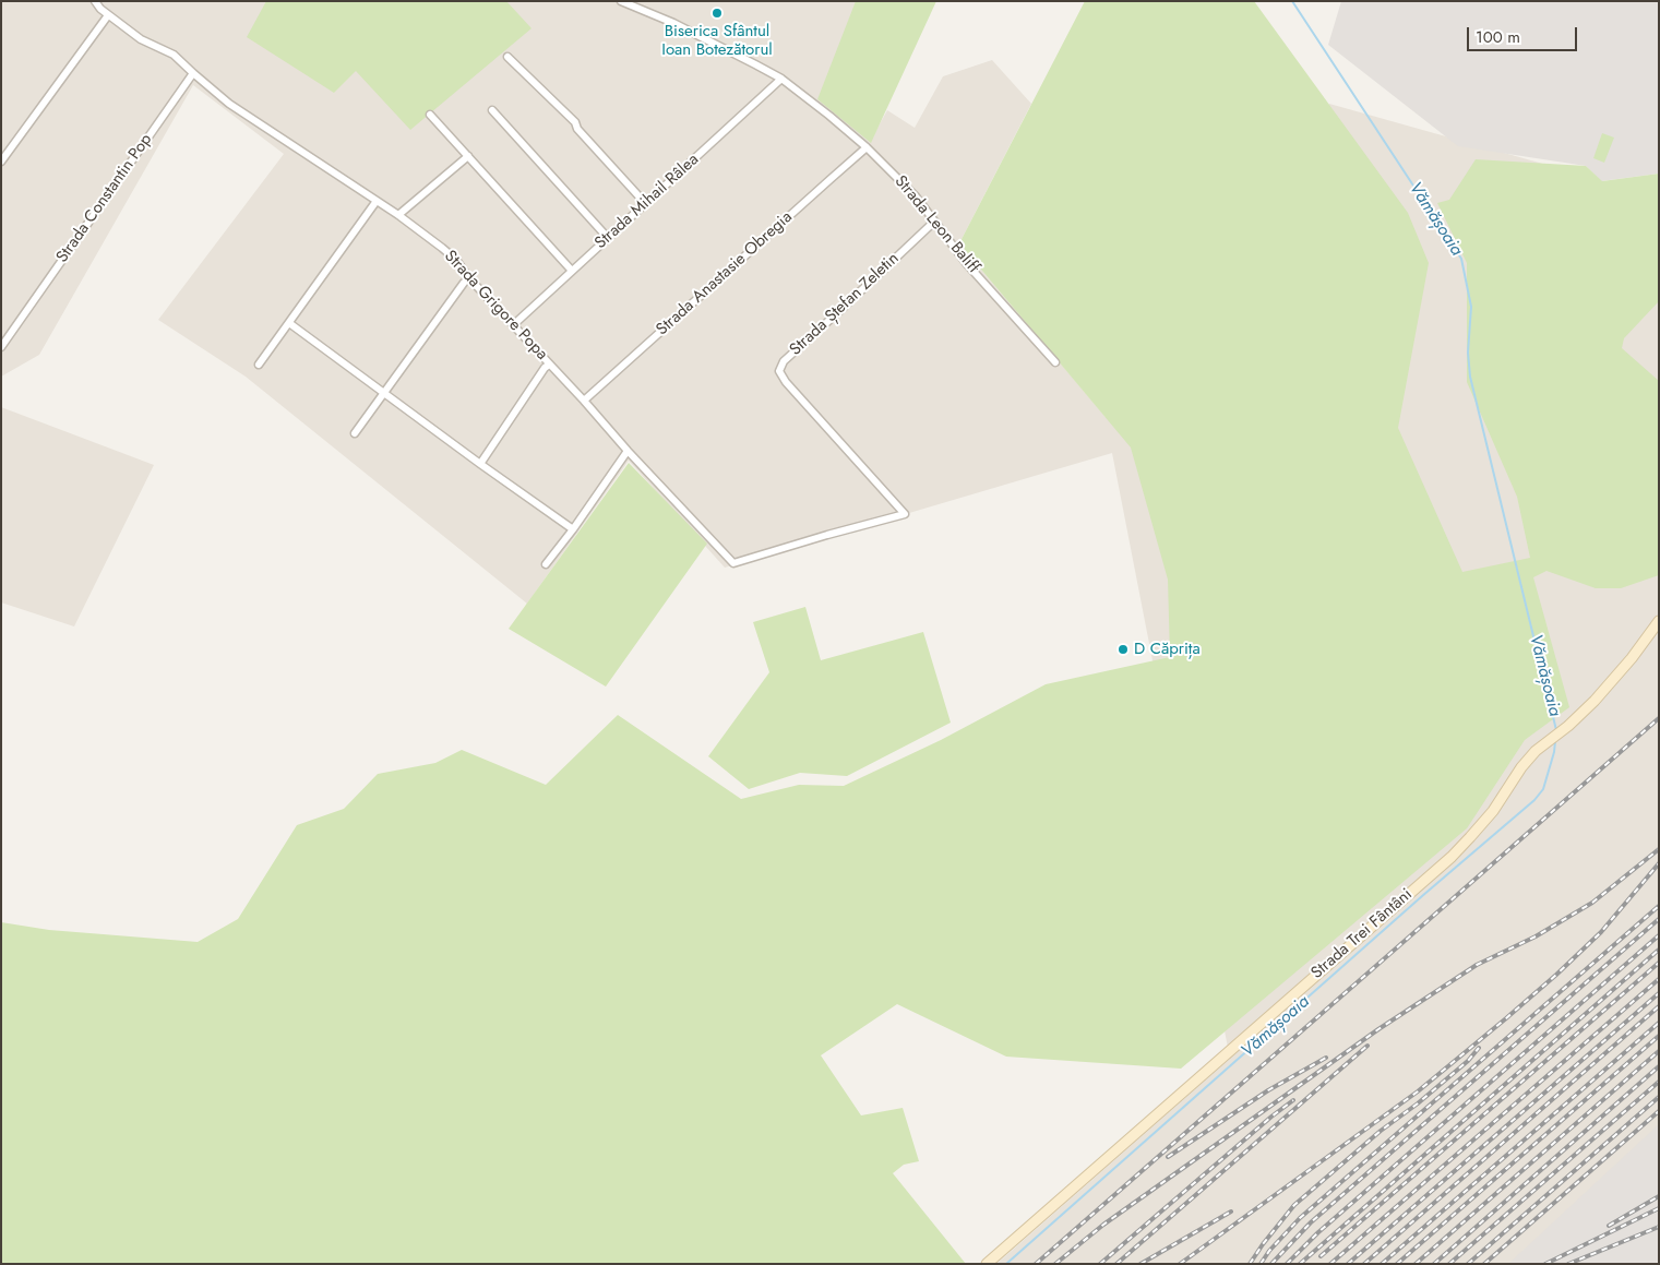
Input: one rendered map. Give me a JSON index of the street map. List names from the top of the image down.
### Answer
{
  "streets": {
    "main road": ["Strada Trei Fântâni"],
    "street": [
      "Strada Constantin Pop",
      "Strada Mihail Râlea",
      "Strada Leon Baliff",
      "Strada Anastasie Obregia",
      "Strada Ștefan Zeletin",
      "Strada Grigore Popa"
    ]
  },
  "crossings": [
    ["Strada Constantin Pop", "Strada Grigore Popa"],
    ["Strada Mihail Râlea", "Strada Leon Baliff"],
    ["Strada Mihail Râlea", "Strada Grigore Popa"],
    ["Strada Leon Baliff", "Strada Anastasie Obregia"],
    ["Strada Leon Baliff", "Strada Ștefan Zeletin"],
    ["Strada Anastasie Obregia", "Strada Grigore Popa"],
    ["Strada Ștefan Zeletin", "Strada Grigore Popa"]
  ],
  "water": ["Vămășoaia"],
  "places": ["Biserica Sfântul Ioan Botezătorul", "D Căprița"],
  "scale_bar": "100 m"
}
